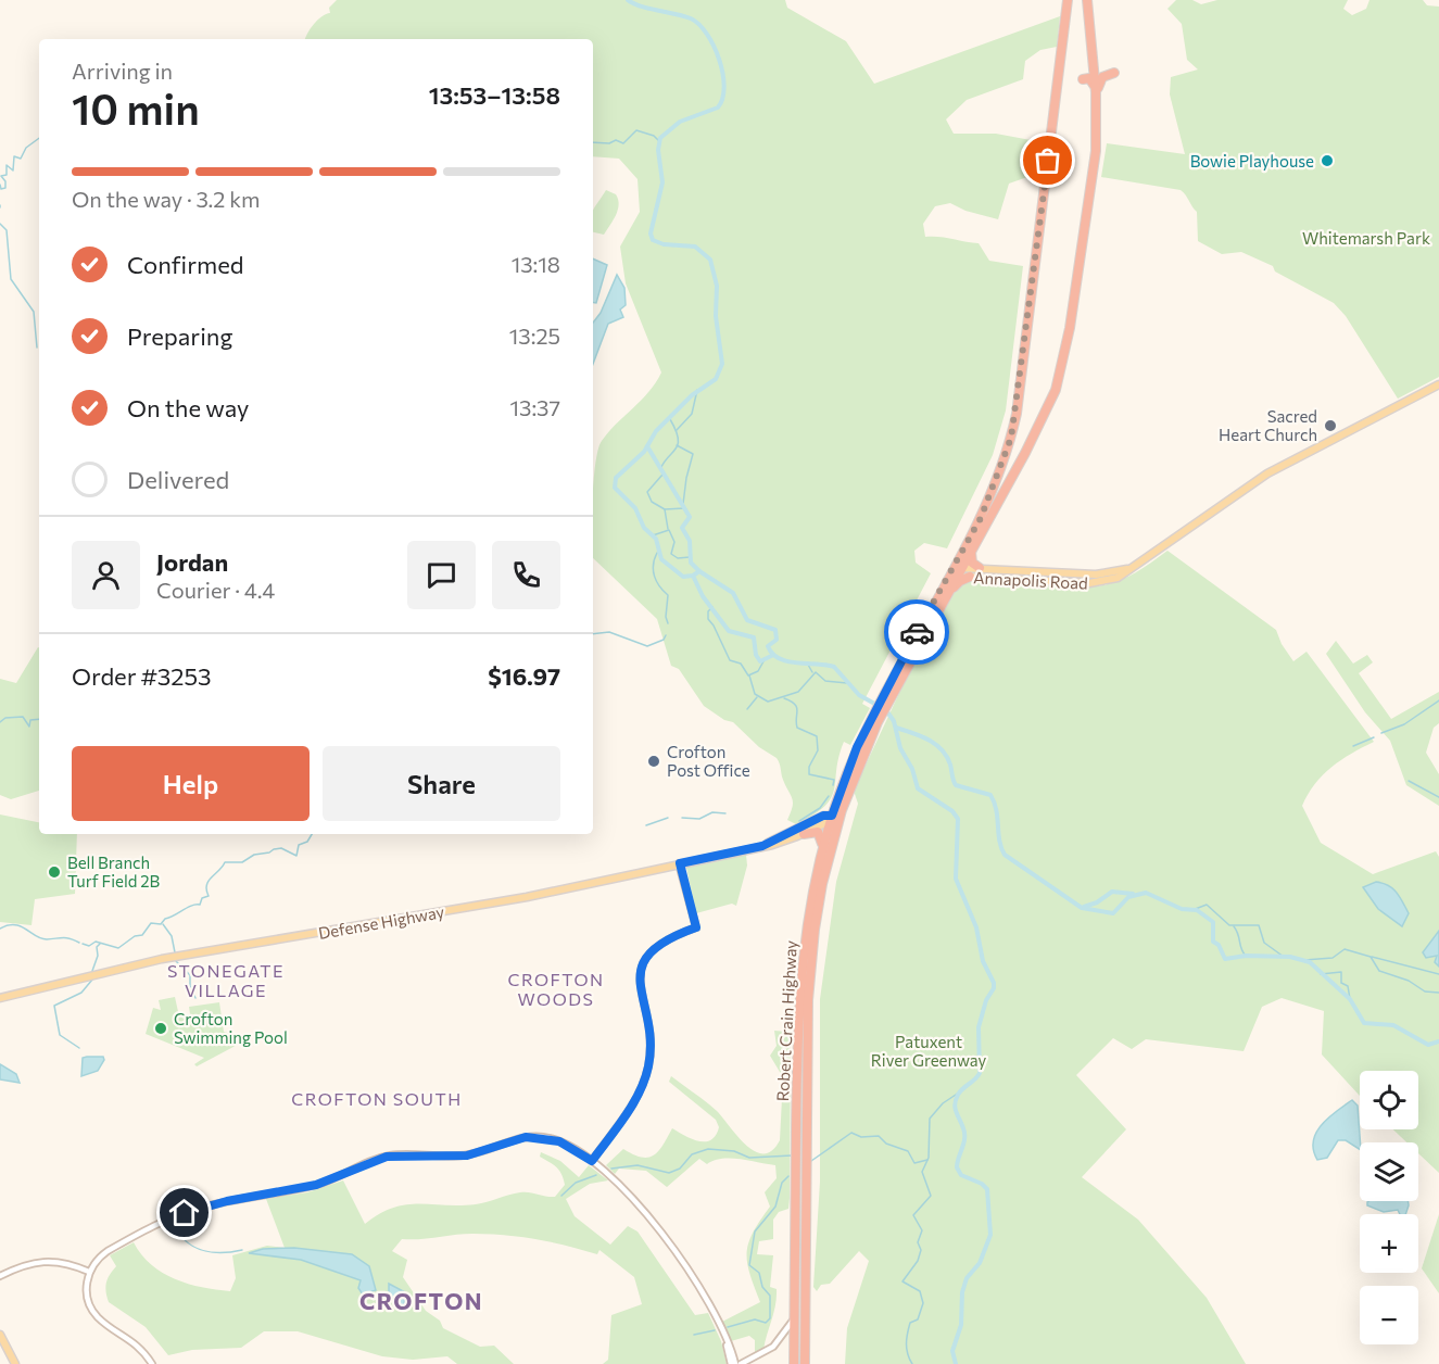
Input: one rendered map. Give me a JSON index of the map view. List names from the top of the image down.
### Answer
{
  "streets": {
    "highway": ["Robert Crain Highway"],
    "main road": ["Annapolis Road", "Defense Highway"]
  },
  "crossings": [
    ["Defense Highway", "Robert Crain Highway"]
  ],
  "districts": [
    "STONEGATE VILLAGE",
    "CROFTON WOODS",
    "CROFTON SOUTH",
    "CROFTON"
  ],
  "parks": ["Whitemarsh Park", "Patuxent River Greenway"],
  "places": [
    "Bowie Playhouse",
    "Sacred Heart Church",
    "Crofton Post Office",
    "Bell Branch Turf Field 2B",
    "Crofton Swimming Pool"
  ],
  "page": {
    "heading": ["10 min", "Arriving in", "13:53–13:58"],
    "panel": [
      "Jordan",
      "Courier · 4.4",
      "Order #3253",
      "$16.97"
    ],
    "bar": "On the way · 3.2 km",
    "list": [
      ["Confirmed", "13:18"],
      ["Preparing", "13:25"],
      ["On the way", "13:37"],
      "Delivered"
    ],
    "buttons": ["Help", "Share"],
    "map_buttons": ["+", "−"]
  }
}
